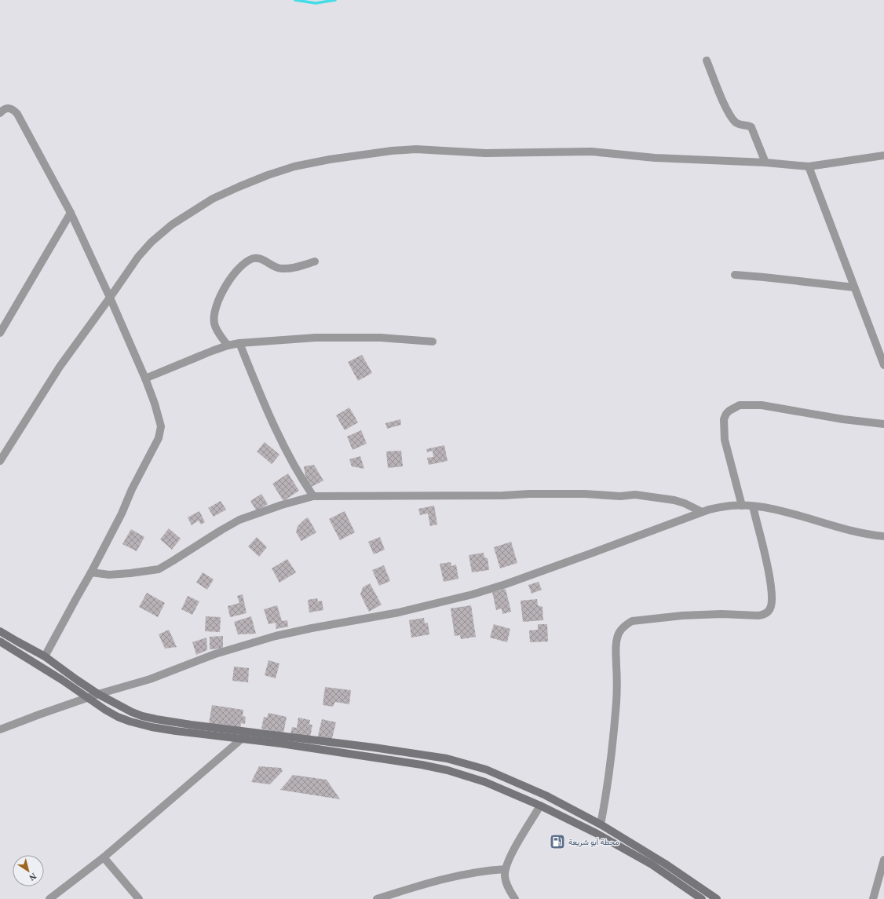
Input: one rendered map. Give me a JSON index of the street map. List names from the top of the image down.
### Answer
{
  "places": {
    "fuel station": ["محطة أبو شريعة"]
  },
  "north": "bottom right"
}
